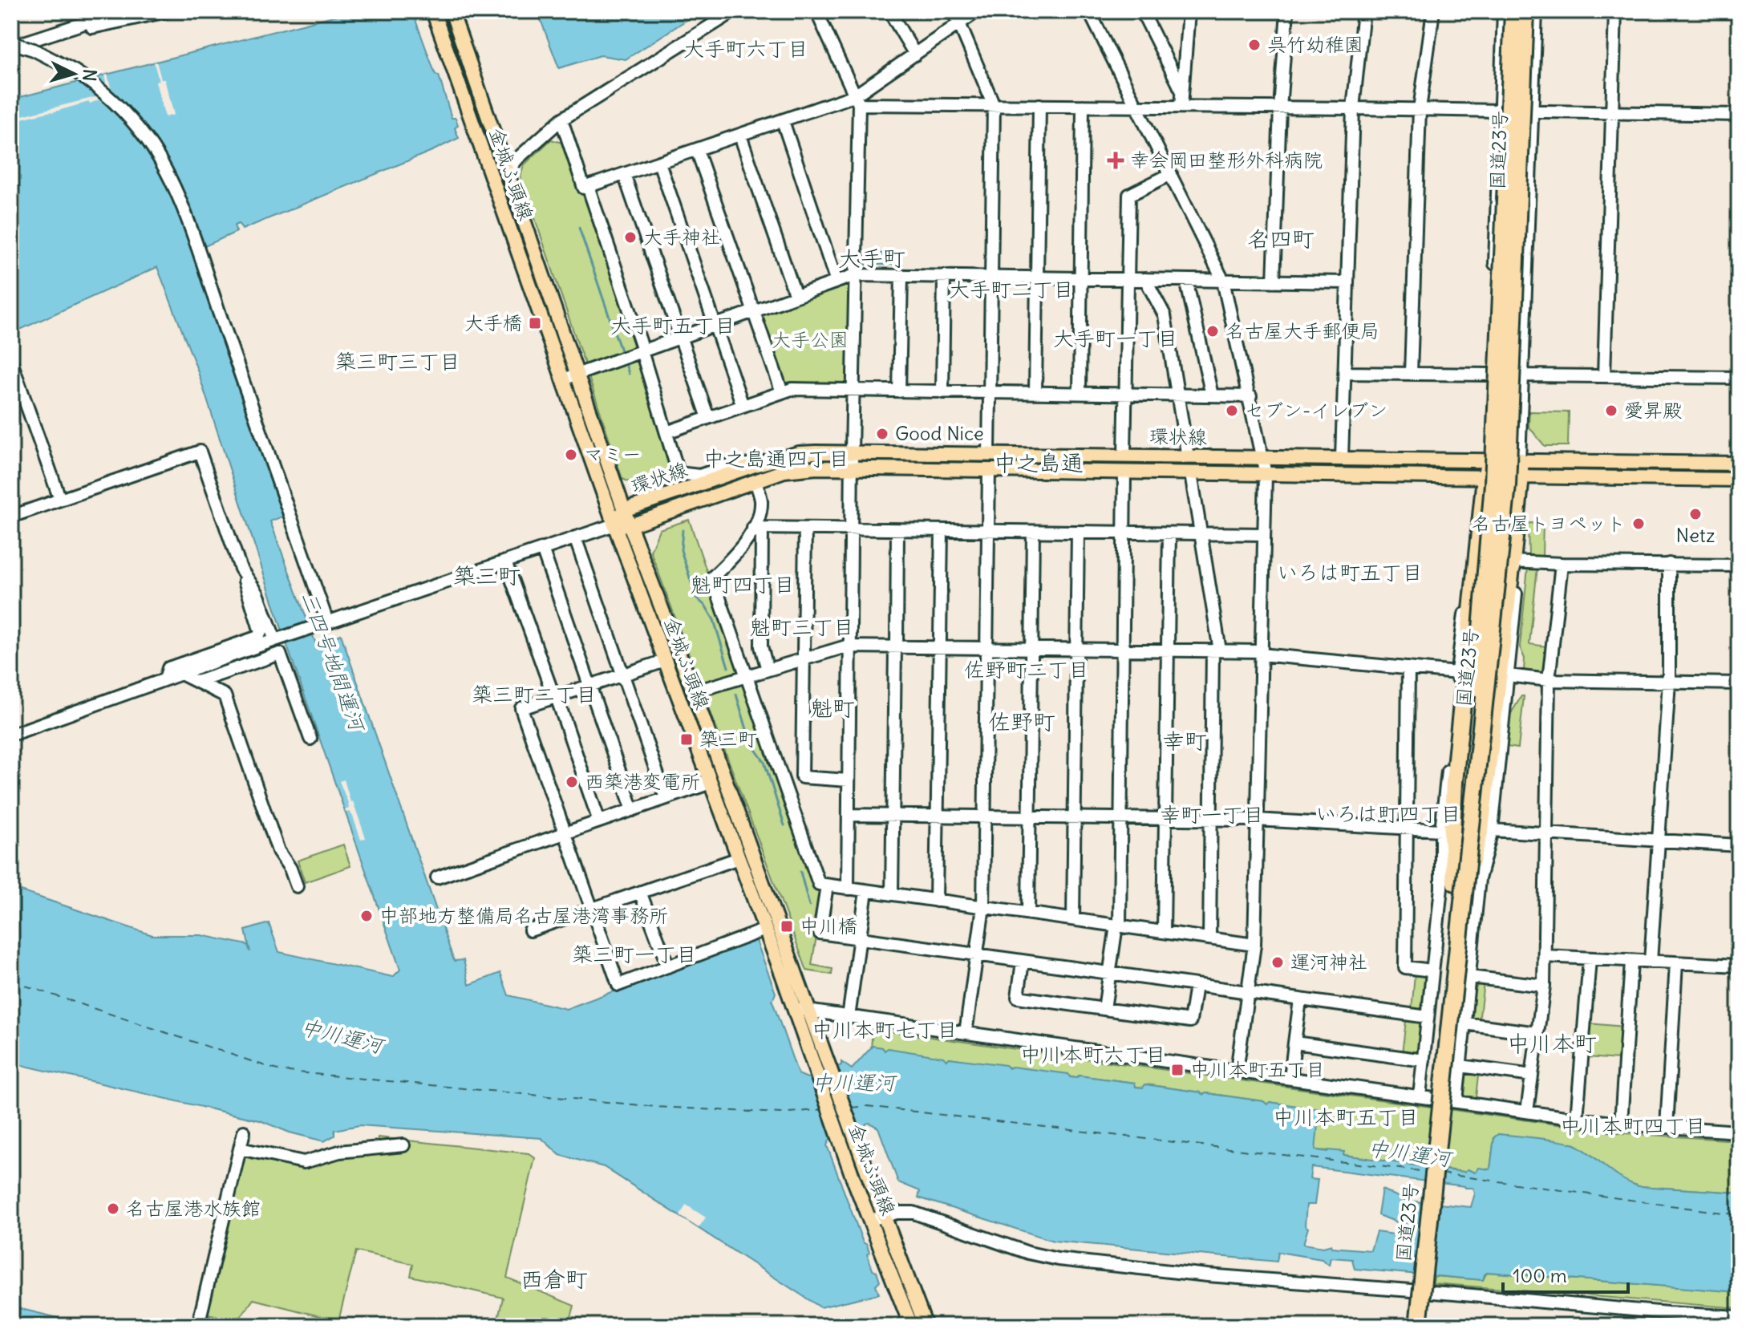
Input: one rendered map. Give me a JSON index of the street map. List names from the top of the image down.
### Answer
{
  "streets": {
    "highway": ["国道23号"],
    "main road": ["金城ふ頭線", "環状線"]
  },
  "crossings": [
    ["金城ふ頭線", "環状線"]
  ],
  "districts": [
    "大手町六丁目",
    "名四町",
    "大手町",
    "大手町二丁目",
    "大手町五丁目",
    "大手町一丁目",
    "築三町三丁目",
    "中之島通四丁目",
    "中之島通",
    "いろは町五丁目",
    "築三町",
    "魁町四丁目",
    "魁町三丁目",
    "佐野町二丁目",
    "築三町二丁目",
    "魁町",
    "佐野町",
    "幸町",
    "いろは町四丁目",
    "幸町一丁目",
    "築三町一丁目",
    "中川本町七丁目",
    "中川本町",
    "中川本町六丁目",
    "中川本町五丁目",
    "中川本町四丁目",
    "西倉町"
  ],
  "water": ["三四号地間運河", "中川運河"],
  "parks": ["大手公園"],
  "places": {
    "other": [
      "呉竹幼稚園",
      "大手神社",
      "名古屋大手郵便局",
      "セブン-イレブン",
      "愛昇殿",
      "Good Nice",
      "マミー",
      "Netz",
      "名古屋トヨペット",
      "西築港変電所",
      "中部地方整備局名古屋港湾事務所",
      "運河神社",
      "名古屋港水族館"
    ],
    "health": ["幸会岡田整形外科病院"],
    "transit": [
      "大手橋",
      "築三町",
      "中川橋",
      "中川本町五丁目"
    ]
  },
  "scale_bar": "100 m",
  "north": "right"
}
